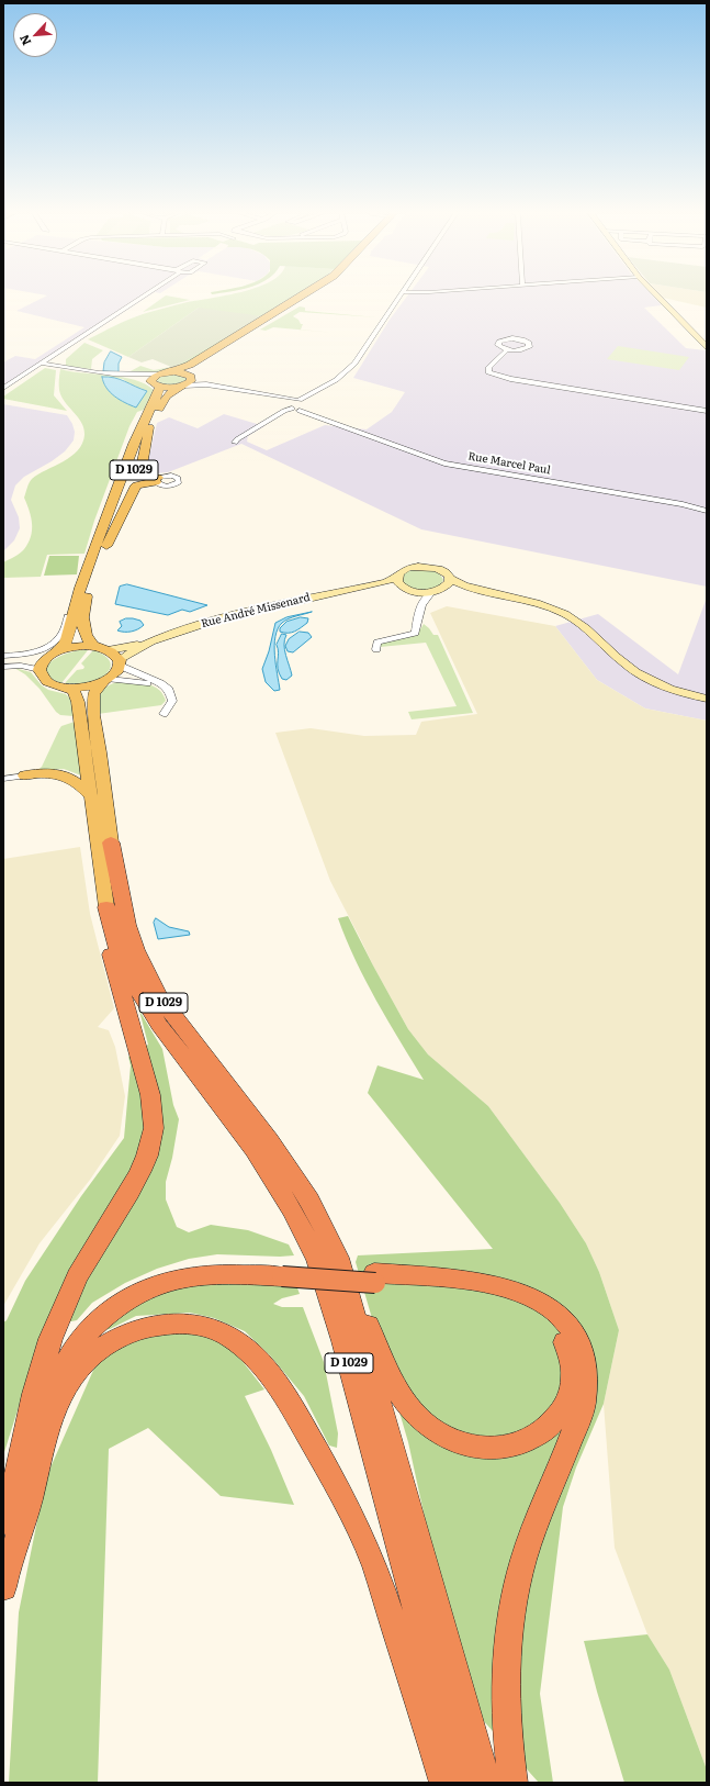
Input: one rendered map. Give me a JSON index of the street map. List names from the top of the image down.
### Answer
{
  "streets": {
    "highway": ["D 1029"],
    "street": ["Rue Marcel Paul", "Rue André Missenard"]
  },
  "north": "bottom left"
}
